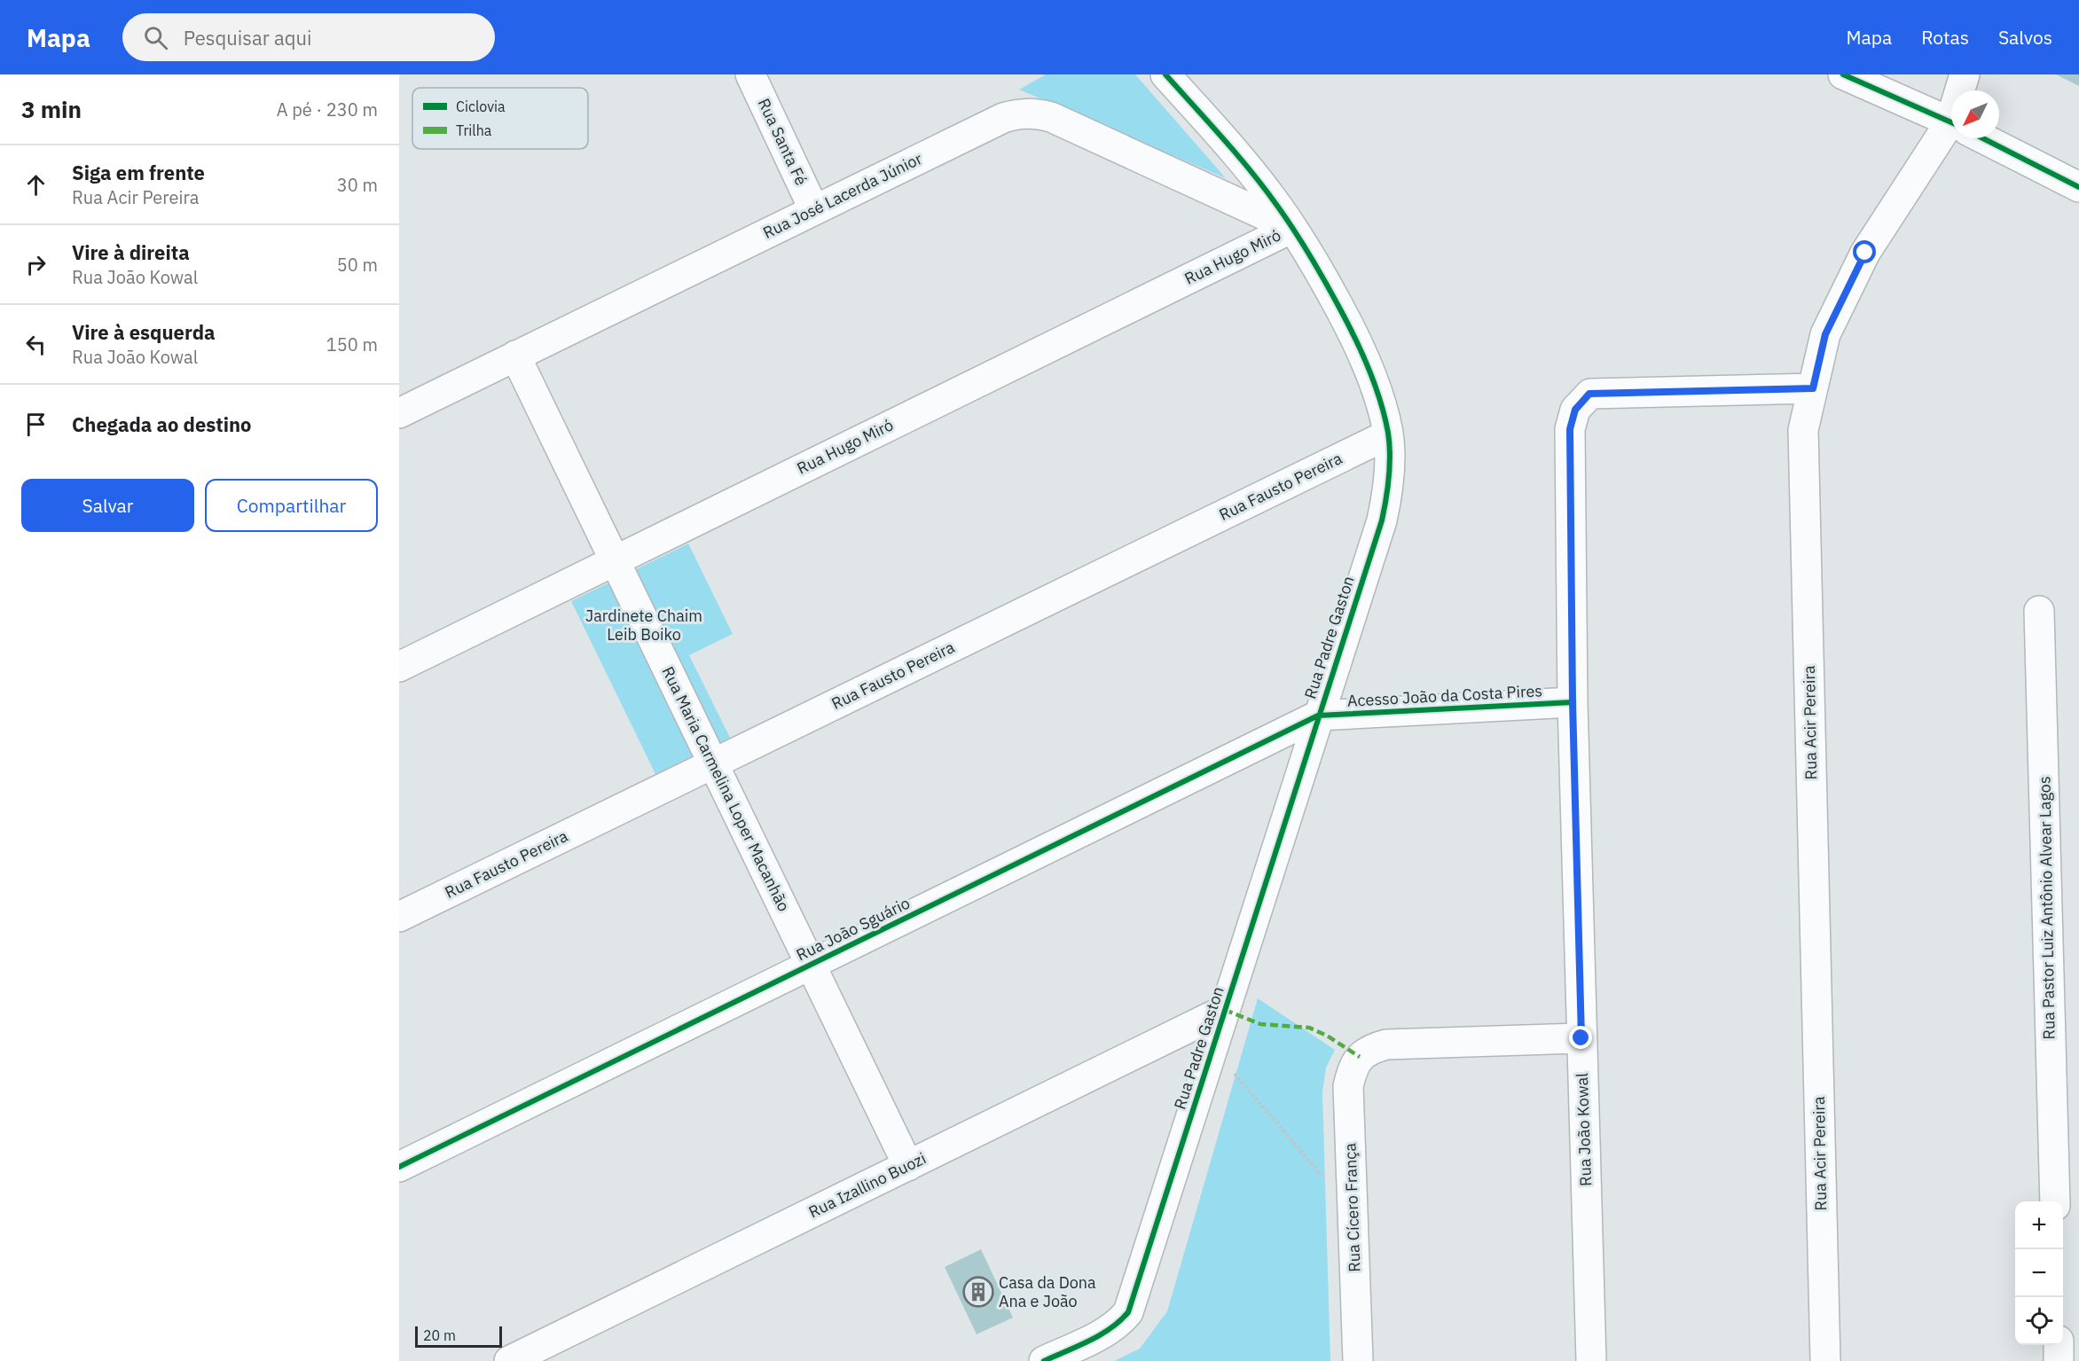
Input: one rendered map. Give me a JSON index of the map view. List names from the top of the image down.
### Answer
{
  "streets": {
    "street": [
      "Rua Santa Fé",
      "Rua José Lacerda Júnior",
      "Rua Hugo Miró",
      "Rua Fausto Pereira",
      "Rua Padre Gaston",
      "Acesso João da Costa Pires",
      "Rua Acir Pereira",
      "Rua Maria Carmelina Loper Macanhão",
      "Rua Pastor Luiz Antônio Alvear Lagos",
      "Rua João Sguário",
      "Rua João Kowal",
      "Rua Izallino Buozi",
      "Rua Cícero França"
    ]
  },
  "crossings": [
    ["Rua Santa Fé", "Rua José Lacerda Júnior"],
    ["Rua José Lacerda Júnior", "Rua Hugo Miró"],
    ["Rua José Lacerda Júnior", "Rua Padre Gaston"],
    ["Rua José Lacerda Júnior", "Rua Maria Carmelina Loper Macanhão"],
    ["Rua Hugo Miró", "Rua Padre Gaston"],
    ["Rua Hugo Miró", "Rua Maria Carmelina Loper Macanhão"],
    ["Rua Fausto Pereira", "Rua Padre Gaston"],
    ["Rua Fausto Pereira", "Rua Maria Carmelina Loper Macanhão"],
    ["Rua Padre Gaston", "Acesso João da Costa Pires"],
    ["Rua Padre Gaston", "Rua João Sguário"],
    ["Rua Padre Gaston", "Rua Izallino Buozi"],
    ["Acesso João da Costa Pires", "Rua João Sguário"],
    ["Acesso João da Costa Pires", "Rua João Kowal"],
    ["Rua Acir Pereira", "Rua João Kowal"],
    ["Rua Maria Carmelina Loper Macanhão", "Rua João Sguário"],
    ["Rua Maria Carmelina Loper Macanhão", "Rua Izallino Buozi"],
    ["Rua João Kowal", "Rua Cícero França"]
  ],
  "parks": ["Jardinete Chaim Leib Boiko"],
  "places": {
    "building": ["Casa da Dona Ana e João"]
  },
  "legend": ["Ciclovia", "Trilha"],
  "scale_bar": "20 m",
  "north": "bottom left",
  "page": {
    "header": "Mapa",
    "search": "Pesquisar aqui",
    "nav": ["Mapa", "Rotas", "Salvos"],
    "heading": ["3 min", "A pé · 230 m"],
    "list": [
      ["Siga em frente", "Rua Acir Pereira", "30 m"],
      ["Vire à direita", "Rua João Kowal", "50 m"],
      ["Vire à esquerda", "Rua João Kowal", "150 m"],
      "Chegada ao destino"
    ],
    "buttons": ["Salvar", "Compartilhar"],
    "map_buttons": ["+", "−"],
    "scale": "20 m"
  }
}
